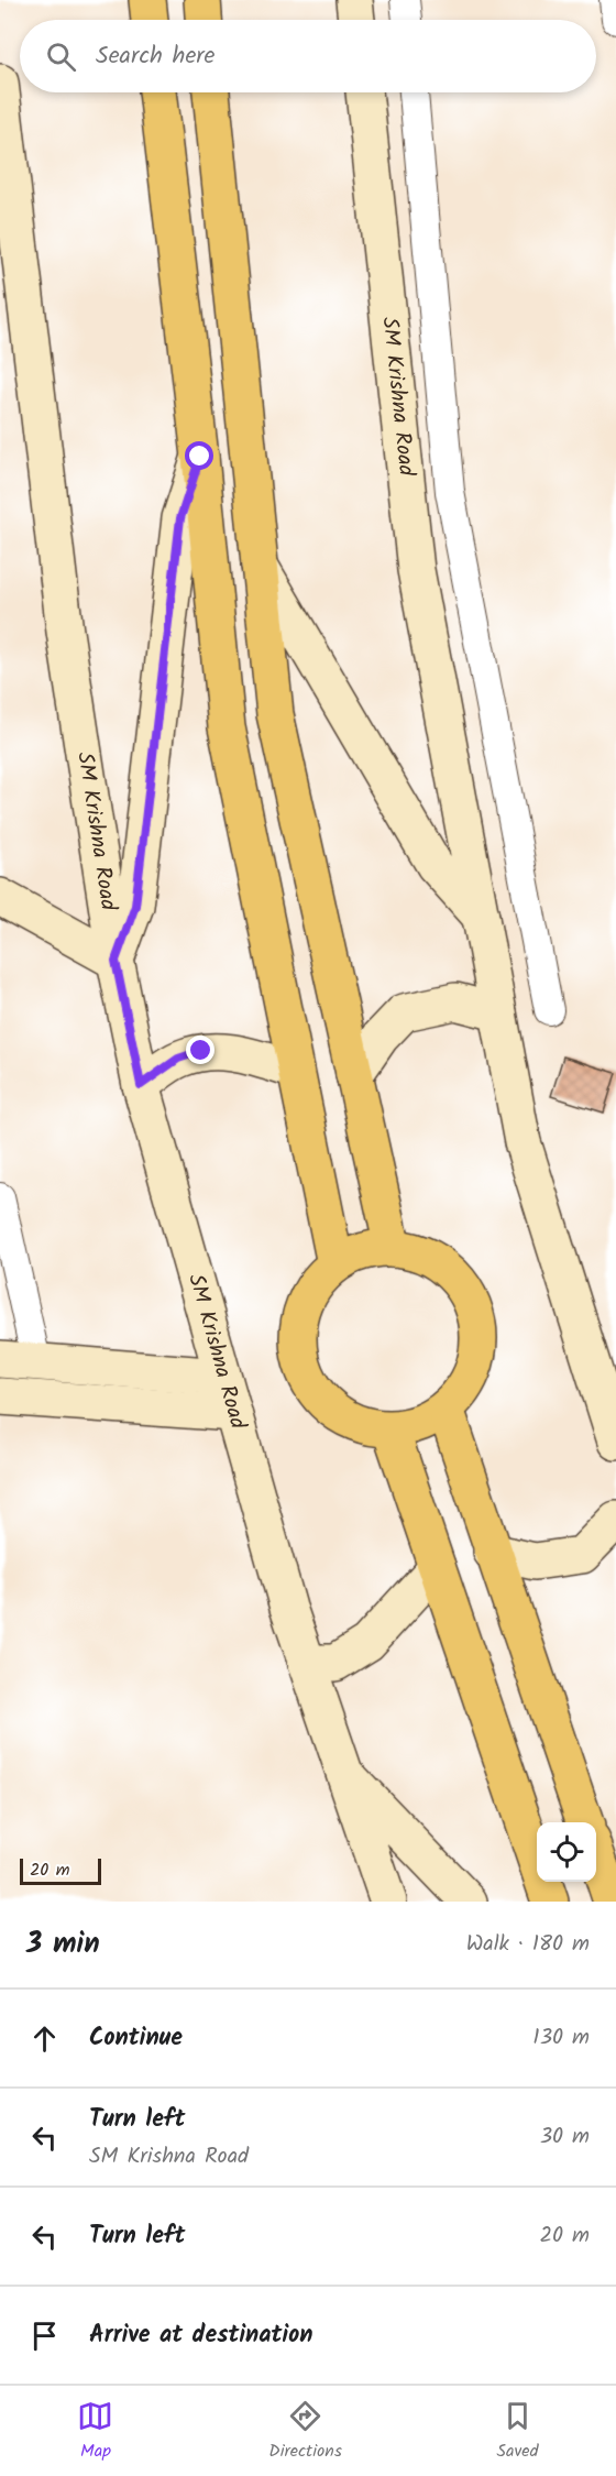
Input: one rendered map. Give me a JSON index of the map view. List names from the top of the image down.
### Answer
{
  "streets": {
    "street": ["SM Krishna Road"]
  },
  "scale_bar": "20 m",
  "page": {
    "search": "Search here",
    "scale": "20 m",
    "heading": ["3 min", "Walk · 180 m"],
    "list": [
      ["Continue", "130 m"],
      ["Turn left", "SM Krishna Road", "30 m"],
      ["Turn left", "20 m"],
      "Arrive at destination"
    ],
    "nav": ["Map", "Directions", "Saved"]
  }
}
